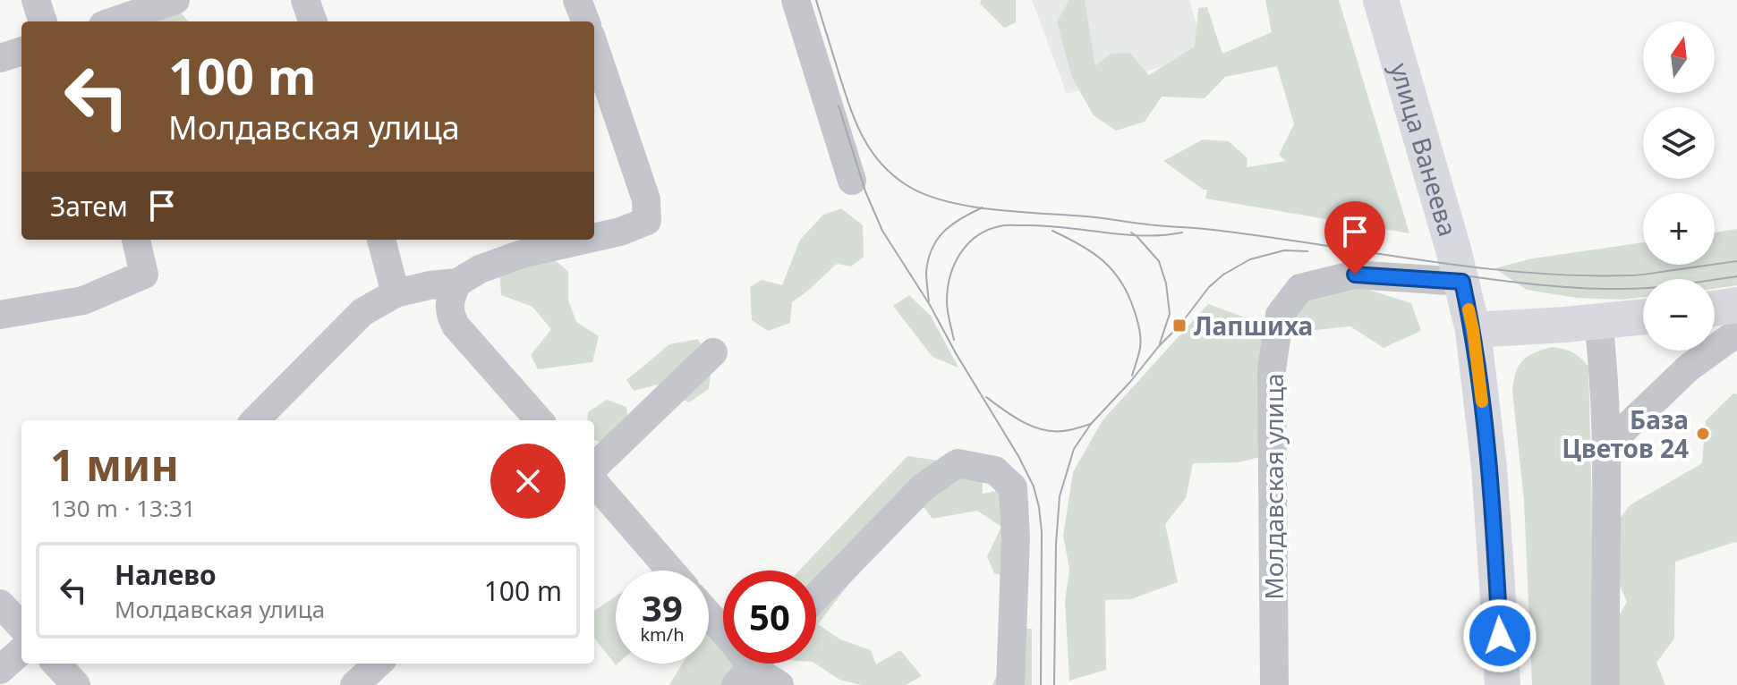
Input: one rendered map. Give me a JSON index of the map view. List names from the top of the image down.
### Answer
{
  "streets": {
    "main road": ["улица Ванеева"],
    "street": ["Молдавская улица"]
  },
  "crossings": [
    ["улица Ванеева", "Молдавская улица"]
  ],
  "places": {
    "transit": ["Лапшиха"],
    "other": ["База Цветов 24"]
  },
  "north": "top",
  "page": {
    "map_buttons": ["+", "−"],
    "turn": ["100 m", "Молдавская улица"],
    "then": "Затем",
    "heading": ["1 мин", "130 m · 13:31"],
    "list": [
      {
        "name": "Налево",
        "note": "Молдавская улица",
        "value": "100 m"
      }
    ],
    "speed": "39 km/h",
    "limit": "50"
  }
}
